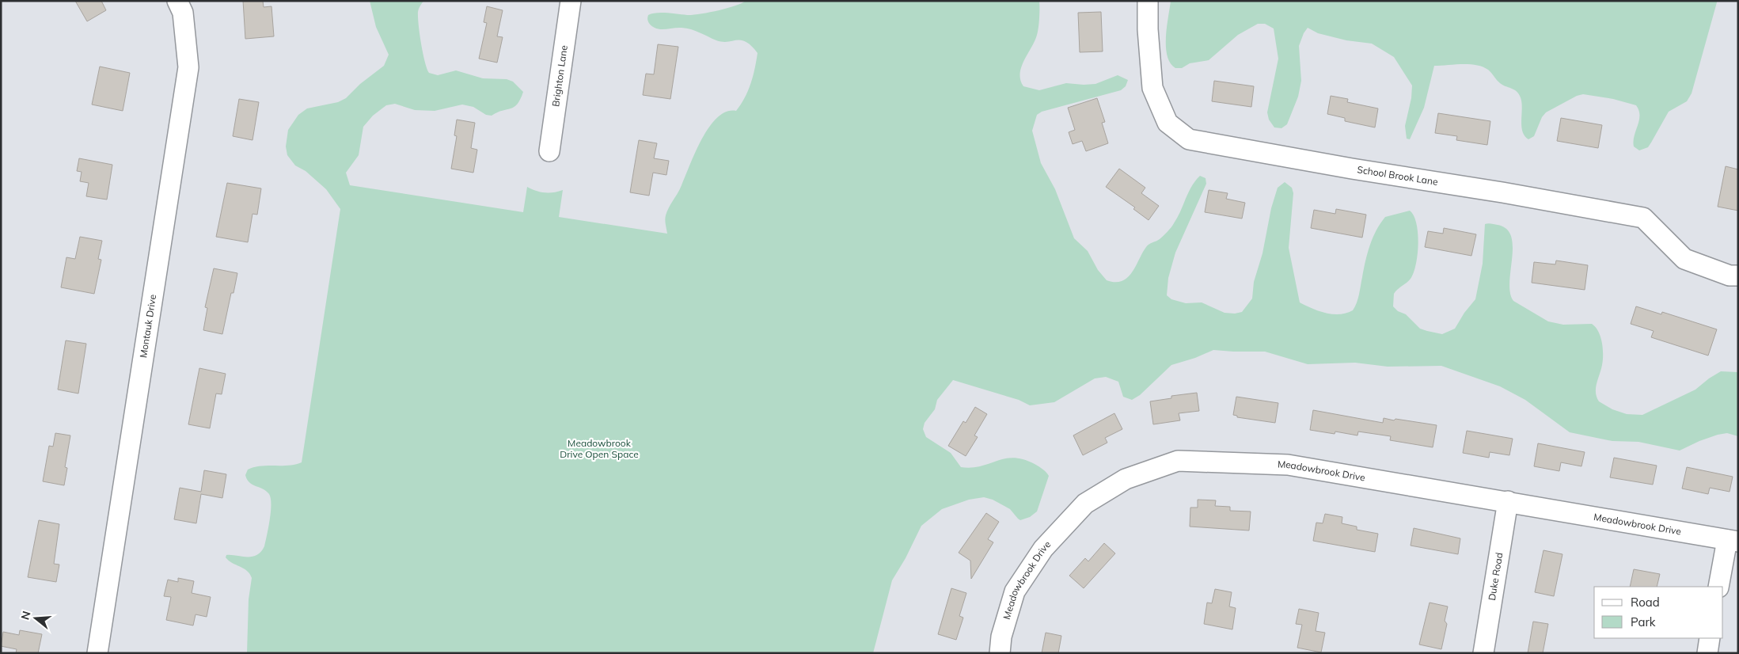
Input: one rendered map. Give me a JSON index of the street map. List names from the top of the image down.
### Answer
{
  "streets": {
    "street": [
      "Brighton Lane",
      "School Brook Lane",
      "Montauk Drive",
      "Meadowbrook Drive",
      "Duke Road"
    ]
  },
  "crossings": [
    ["Meadowbrook Drive", "Duke Road"]
  ],
  "parks": ["Meadowbrook Drive Open Space"],
  "legend": ["Road", "Park"],
  "north": "left"
}
